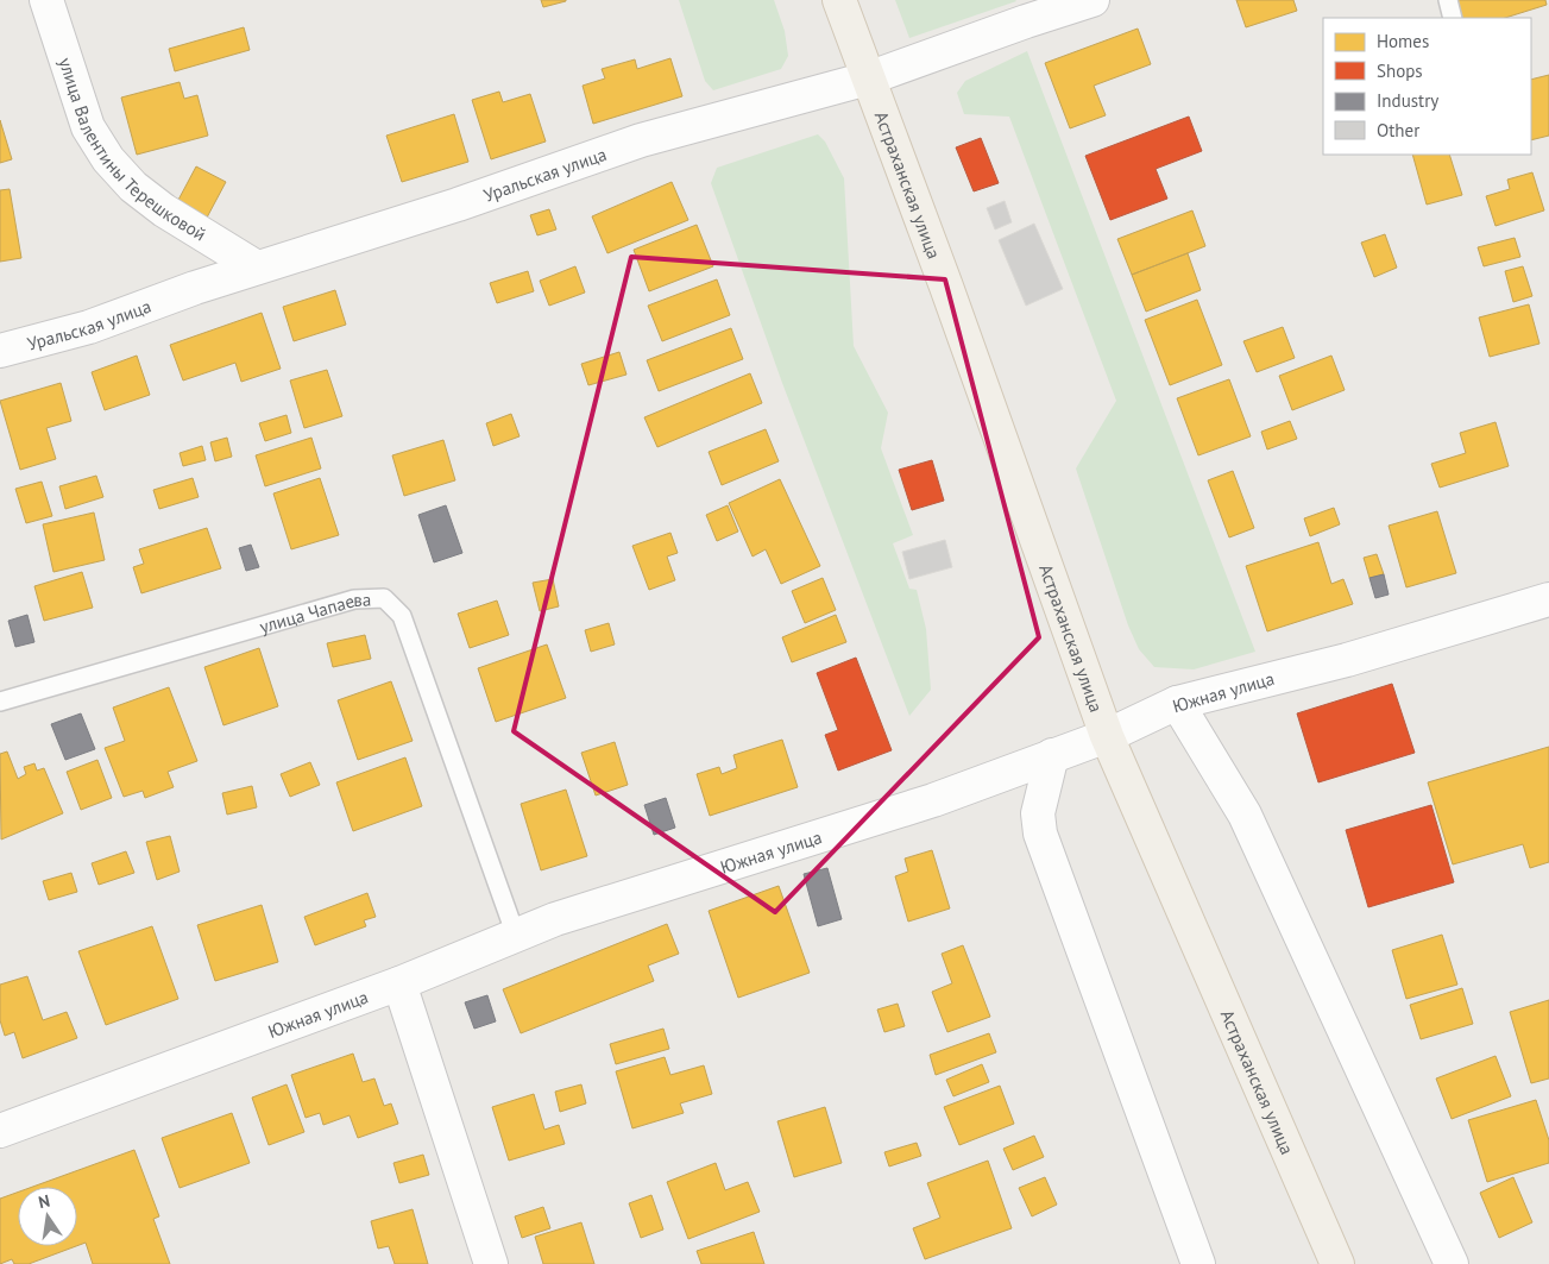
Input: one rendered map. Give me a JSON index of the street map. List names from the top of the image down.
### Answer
{
  "streets": {
    "main road": ["Астраханская улица"],
    "street": ["улица Валентины Терешковой", "Уральская улица", "Южная улица"],
    "lane": ["улица Чапаева"]
  },
  "crossings": [
    ["улица Валентины Терешковой", "Уральская улица"],
    ["Уральская улица", "Астраханская улица"],
    ["Астраханская улица", "Южная улица"],
    ["улица Чапаева", "Южная улица"]
  ],
  "legend": [
    "Homes",
    "Shops",
    "Industry",
    "Other"
  ],
  "north": "top"
}
